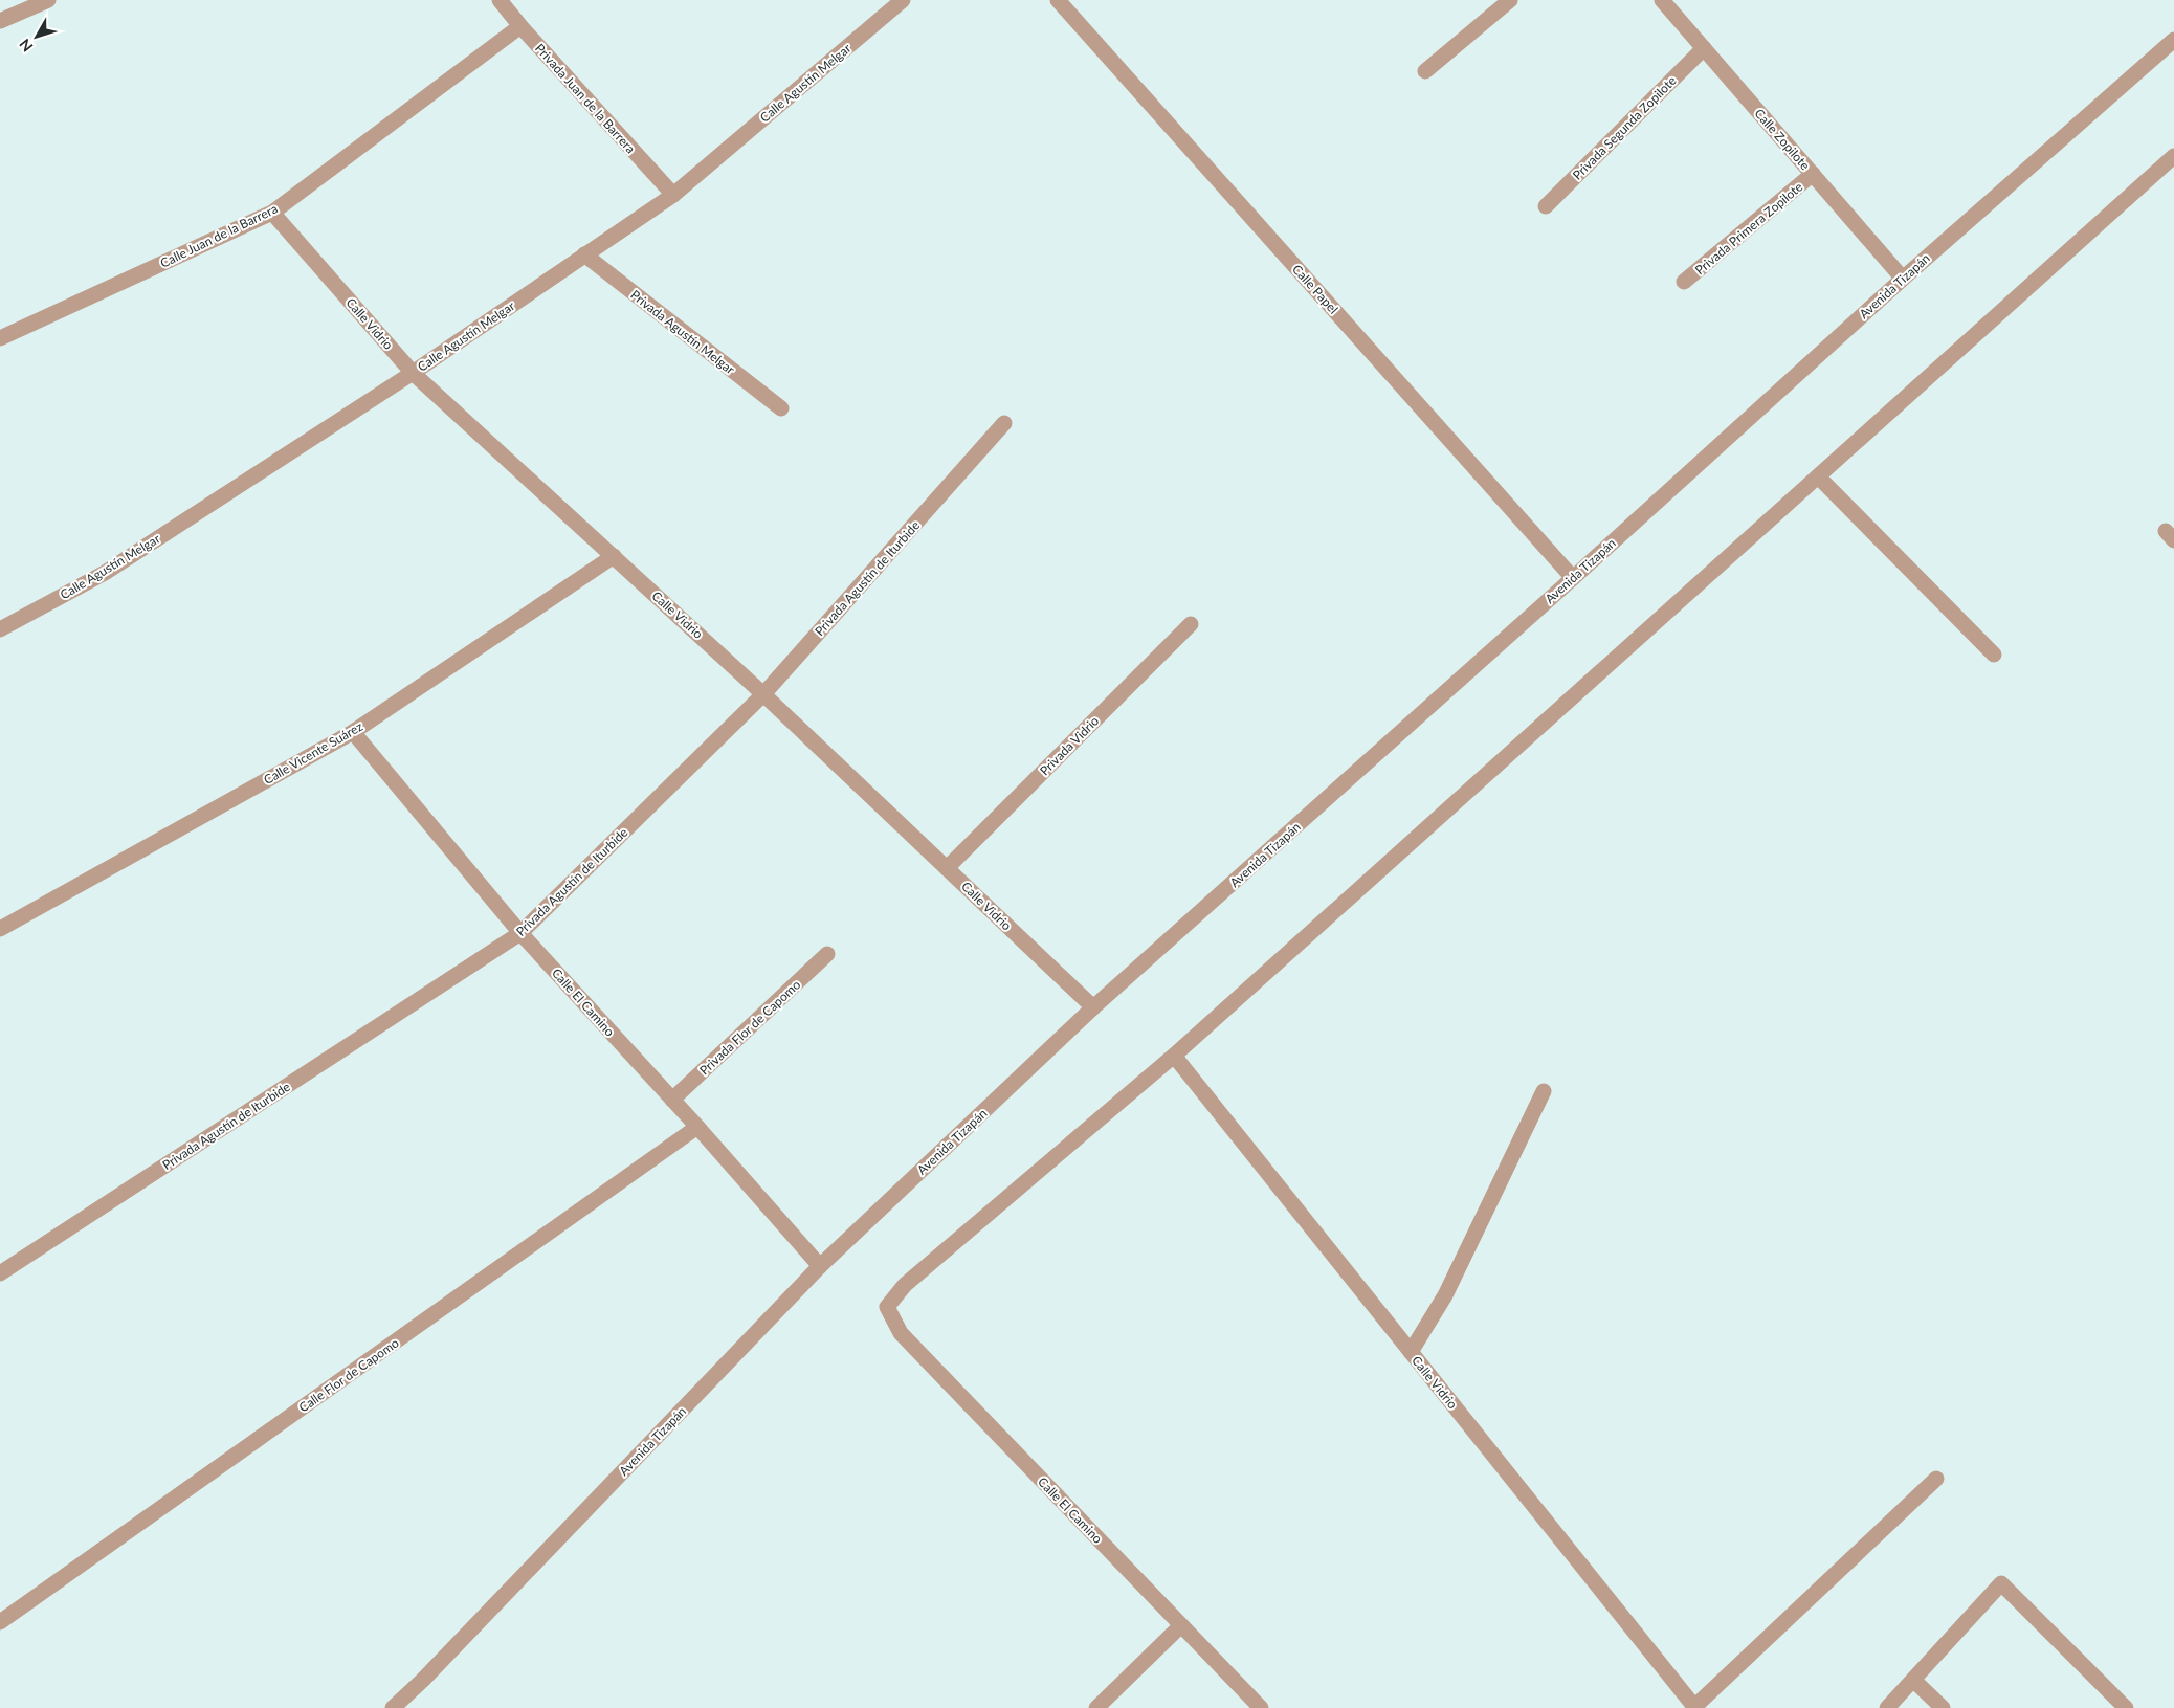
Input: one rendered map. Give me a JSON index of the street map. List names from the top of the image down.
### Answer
{
  "streets": {
    "street": [
      "Calle Agustín Melgar",
      "Privada Juan de la Barrera",
      "Privada Segunda Zopilote",
      "Calle Zopilote",
      "Privada Primera Zopilote",
      "Calle Juan de la Barrera",
      "Avenida Tizapán",
      "Calle Papel",
      "Calle Vidrio",
      "Privada Agustín Melgar",
      "Privada Agustín de Iturbide",
      "Privada Vidrio",
      "Calle Vicente Suárez",
      "Calle El Camino",
      "Privada Flor de Capomo",
      "Calle Flor de Capomo"
    ]
  },
  "crossings": [
    ["Calle Agustín Melgar", "Privada Juan de la Barrera"],
    ["Calle Agustín Melgar", "Calle Vidrio"],
    ["Calle Agustín Melgar", "Privada Agustín Melgar"],
    ["Privada Juan de la Barrera", "Calle Juan de la Barrera"],
    ["Privada Segunda Zopilote", "Calle Zopilote"],
    ["Calle Zopilote", "Privada Primera Zopilote"],
    ["Calle Zopilote", "Avenida Tizapán"],
    ["Calle Juan de la Barrera", "Calle Vidrio"],
    ["Avenida Tizapán", "Calle Papel"],
    ["Avenida Tizapán", "Calle Vidrio"],
    ["Avenida Tizapán", "Calle El Camino"],
    ["Calle Vidrio", "Privada Agustín de Iturbide"],
    ["Calle Vidrio", "Privada Vidrio"],
    ["Calle Vidrio", "Calle Vicente Suárez"],
    ["Calle Vidrio", "Calle El Camino"],
    ["Privada Agustín de Iturbide", "Calle El Camino"],
    ["Calle Vicente Suárez", "Calle El Camino"],
    ["Calle El Camino", "Privada Flor de Capomo"],
    ["Calle El Camino", "Calle Flor de Capomo"]
  ],
  "north": "bottom left"
}
